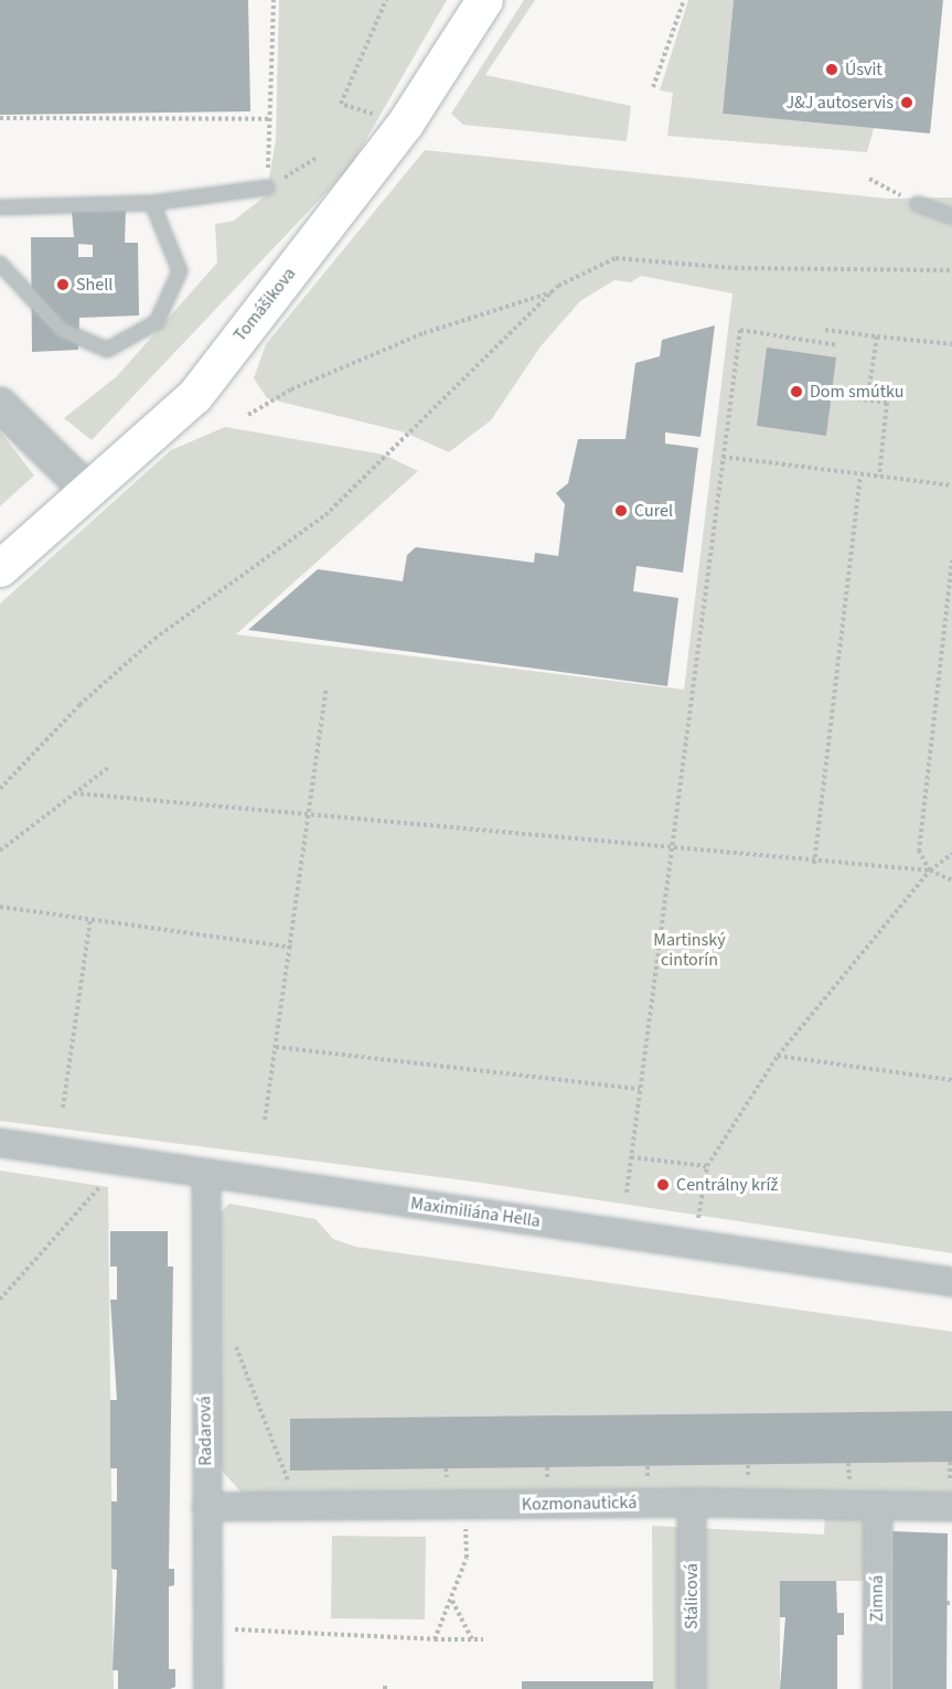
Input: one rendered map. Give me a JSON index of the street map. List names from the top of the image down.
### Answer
{
  "streets": {
    "main road": ["Tomášikova"],
    "street": [
      "Maximiliána Hella",
      "Radarová",
      "Kozmonautická",
      "Stálicová",
      "Zimná"
    ]
  },
  "crossings": [
    ["Maximiliána Hella", "Radarová"],
    ["Radarová", "Kozmonautická"],
    ["Kozmonautická", "Stálicová"],
    ["Kozmonautická", "Zimná"]
  ],
  "parks": ["Martinský cintorín"],
  "places": [
    "Úsvit",
    "J&J autoservis",
    "Shell",
    "Dom smútku",
    "Curel",
    "Centrálny kríž"
  ]
}
